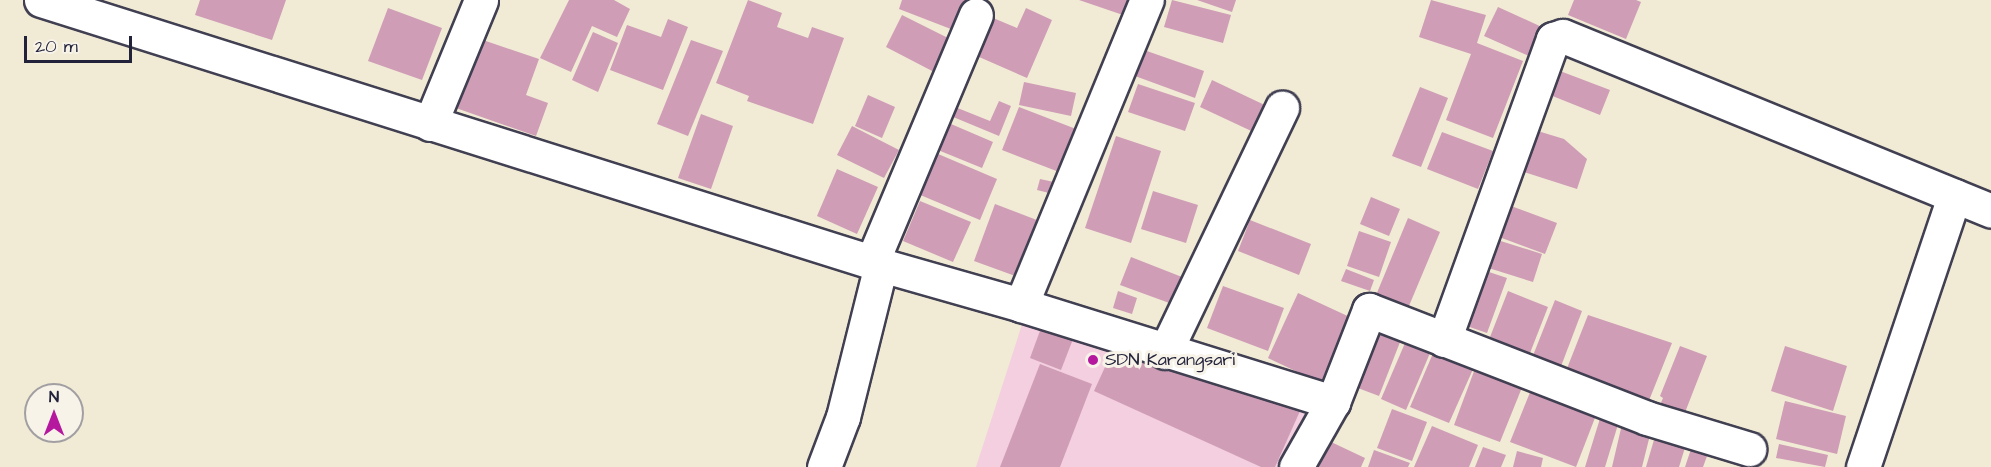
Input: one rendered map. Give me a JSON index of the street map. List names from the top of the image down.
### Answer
{
  "places": ["SDN Karangsari"],
  "scale_bar": "20 m",
  "north": "top"
}
